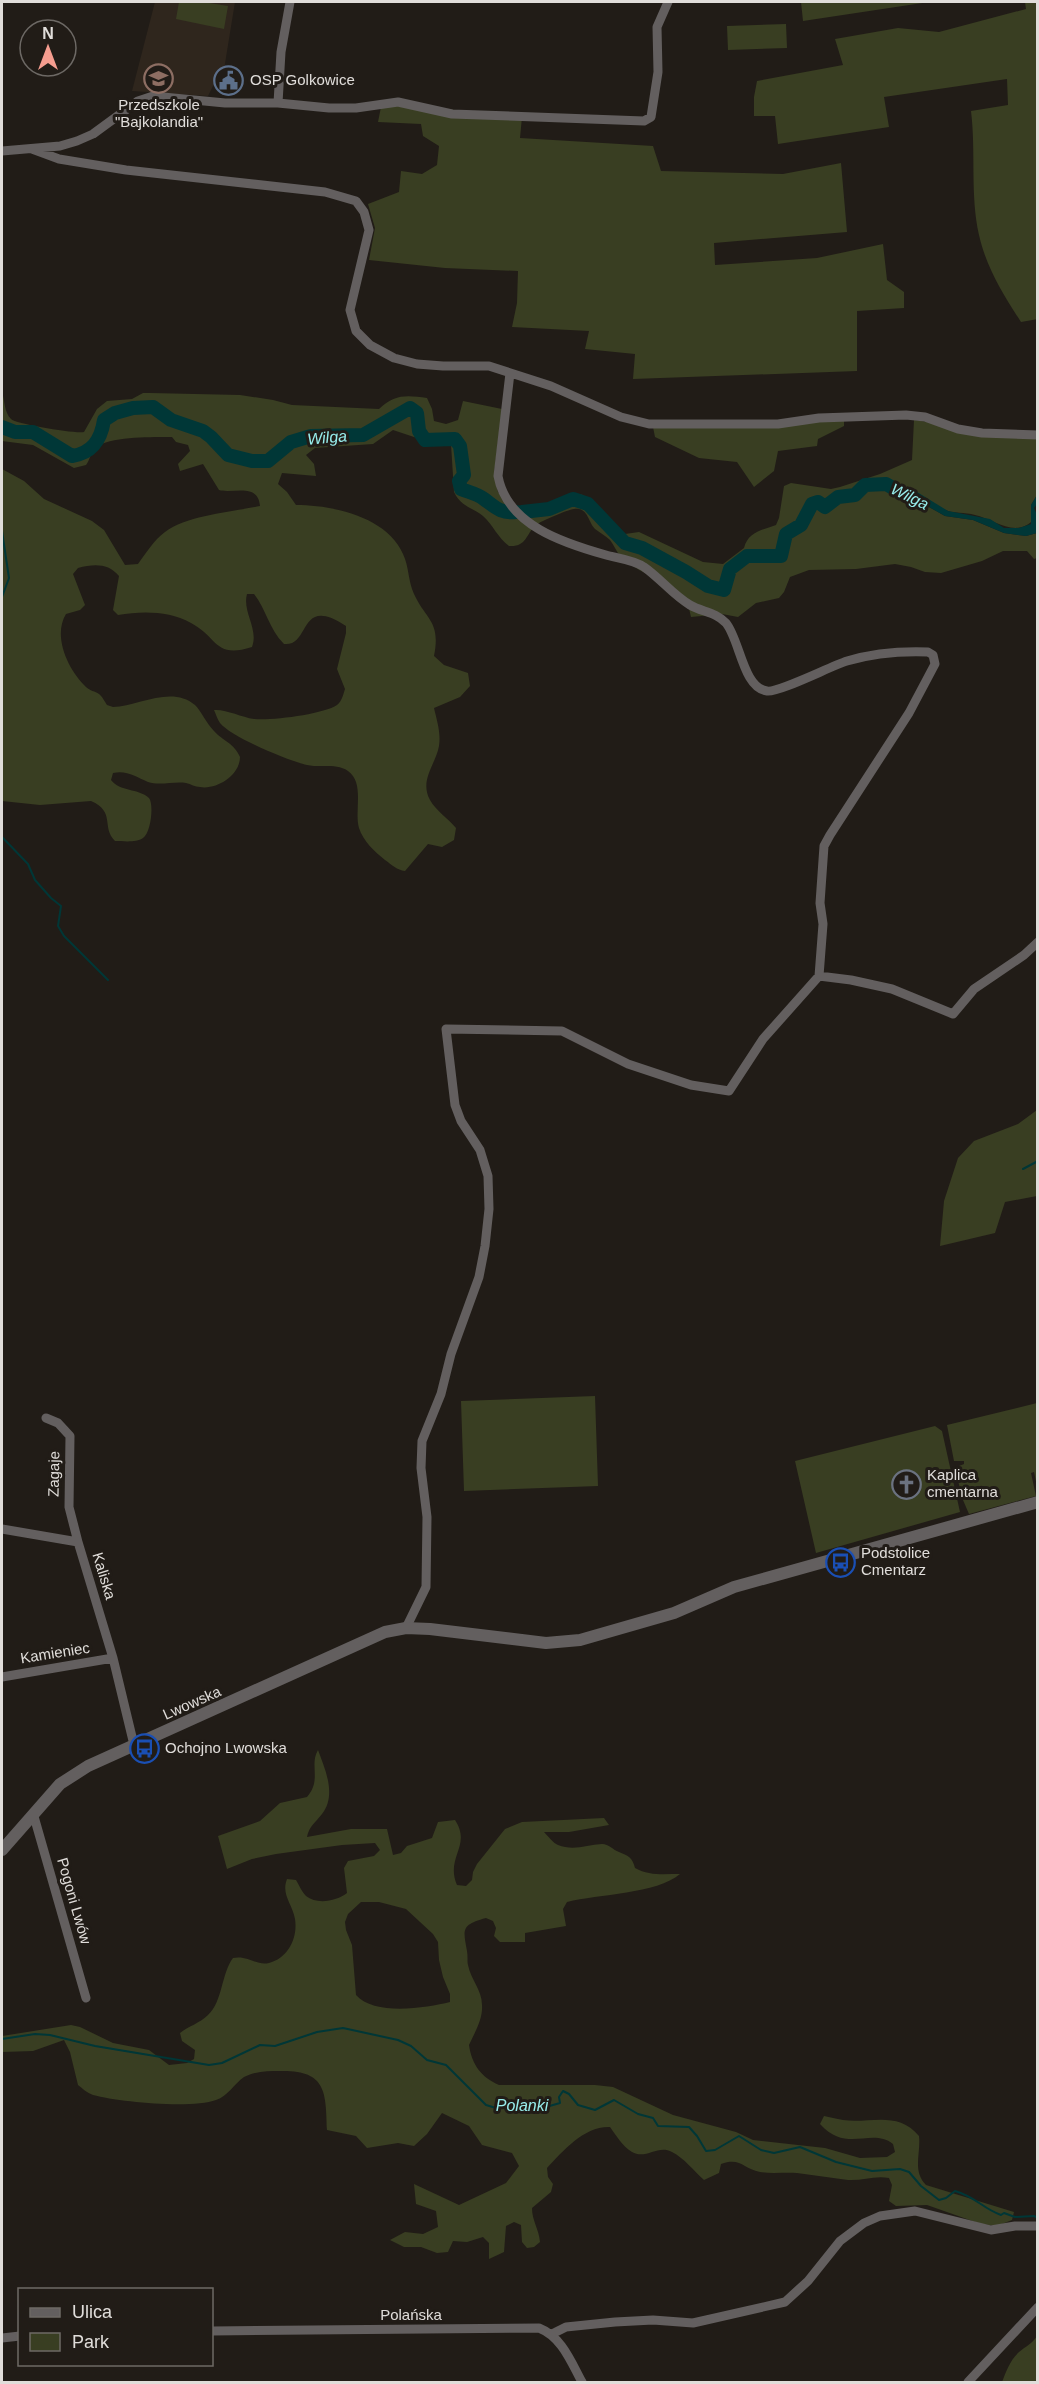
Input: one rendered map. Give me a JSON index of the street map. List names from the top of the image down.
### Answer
{
  "streets": {
    "street": [
      "Zagaje",
      "Kaliska",
      "Kamieniec",
      "Lwowska",
      "Pogoni Lwów",
      "Polańska"
    ]
  },
  "crossings": [
    ["Zagaje", "Kaliska"],
    ["Kaliska", "Kamieniec"],
    ["Lwowska", "Pogoni Lwów"]
  ],
  "water": ["Wilga", "Polanki"],
  "places": {
    "school or university": ["Przedszkole \"Bajkolandia\""],
    "public building": ["OSP Golkowice"],
    "church": ["Kaplica cmentarna"],
    "bus stop": ["Podstolice Cmentarz", "Ochojno Lwowska"]
  },
  "legend": ["Ulica", "Park"],
  "north": "top"
}
